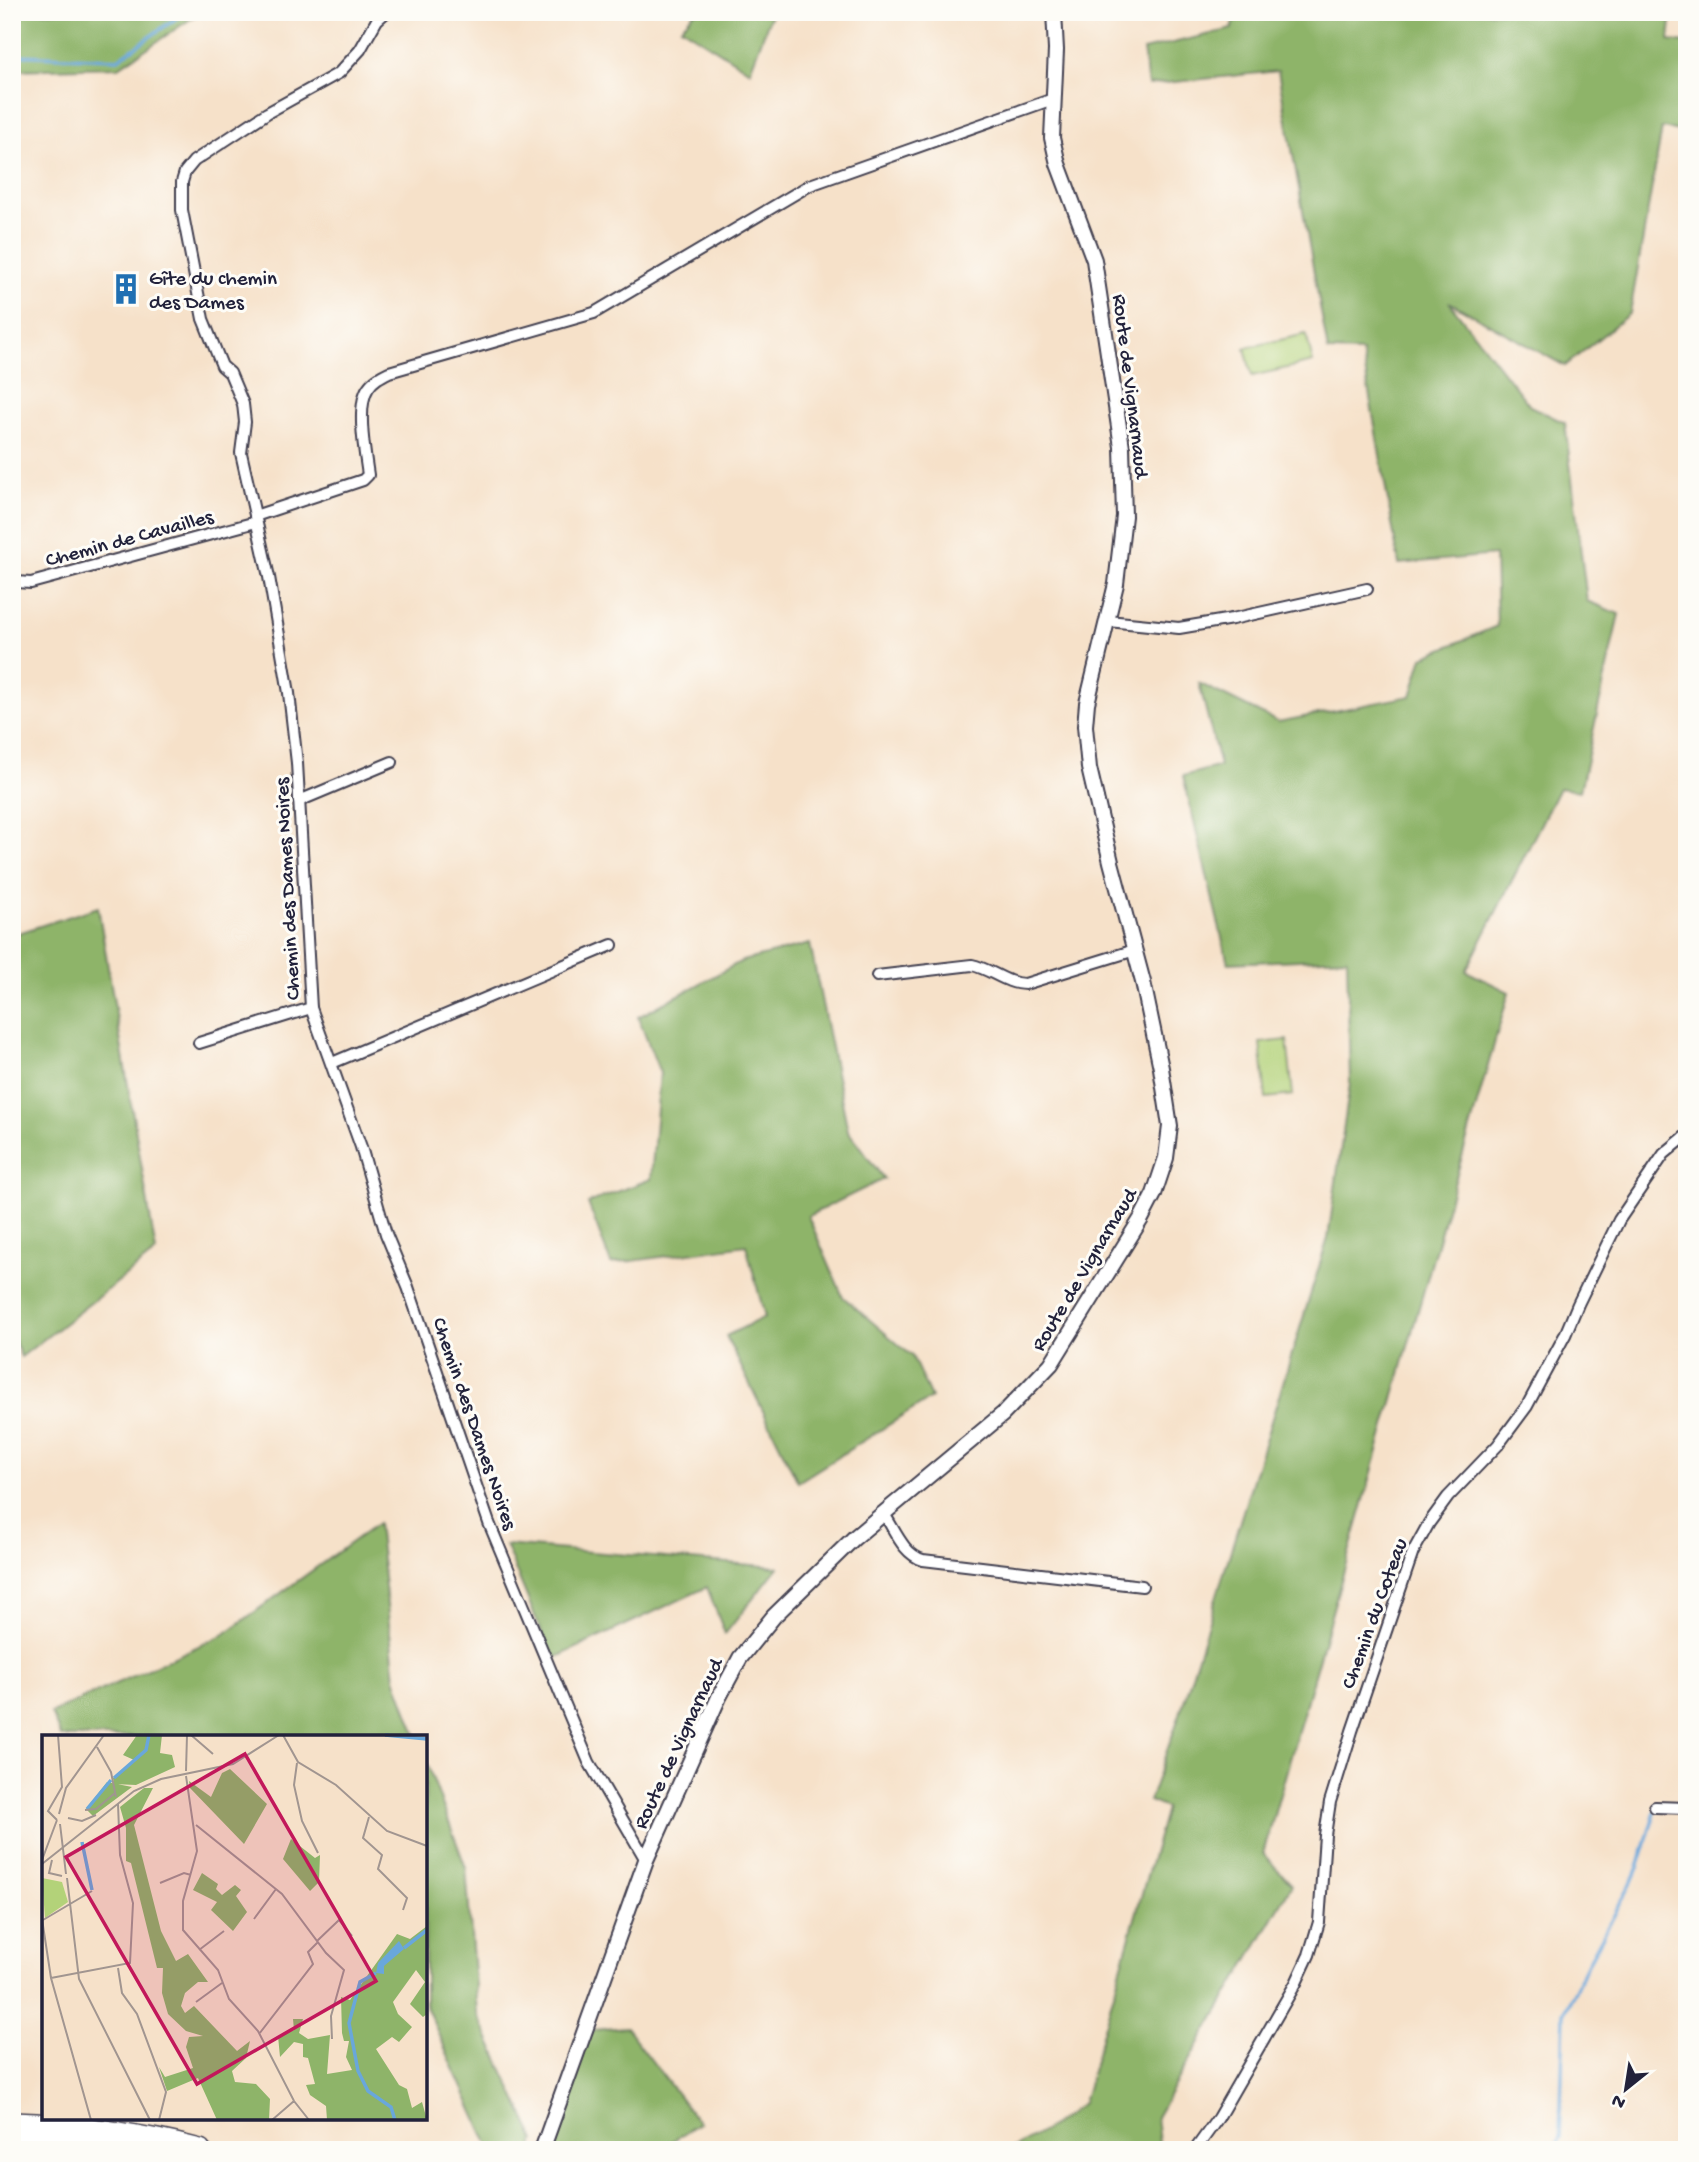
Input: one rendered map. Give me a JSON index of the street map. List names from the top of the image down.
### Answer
{
  "streets": {
    "street": [
      "Route de Vignarnaud",
      "Chemin de Cavailles",
      "Chemin des Dames Noires",
      "Chemin du Coteau"
    ]
  },
  "crossings": [
    ["Route de Vignarnaud", "Chemin de Cavailles"],
    ["Route de Vignarnaud", "Chemin des Dames Noires"],
    ["Chemin de Cavailles", "Chemin des Dames Noires"]
  ],
  "places": {
    "building": ["Gîte du chemin des Dames"]
  },
  "north": "bottom left"
}
